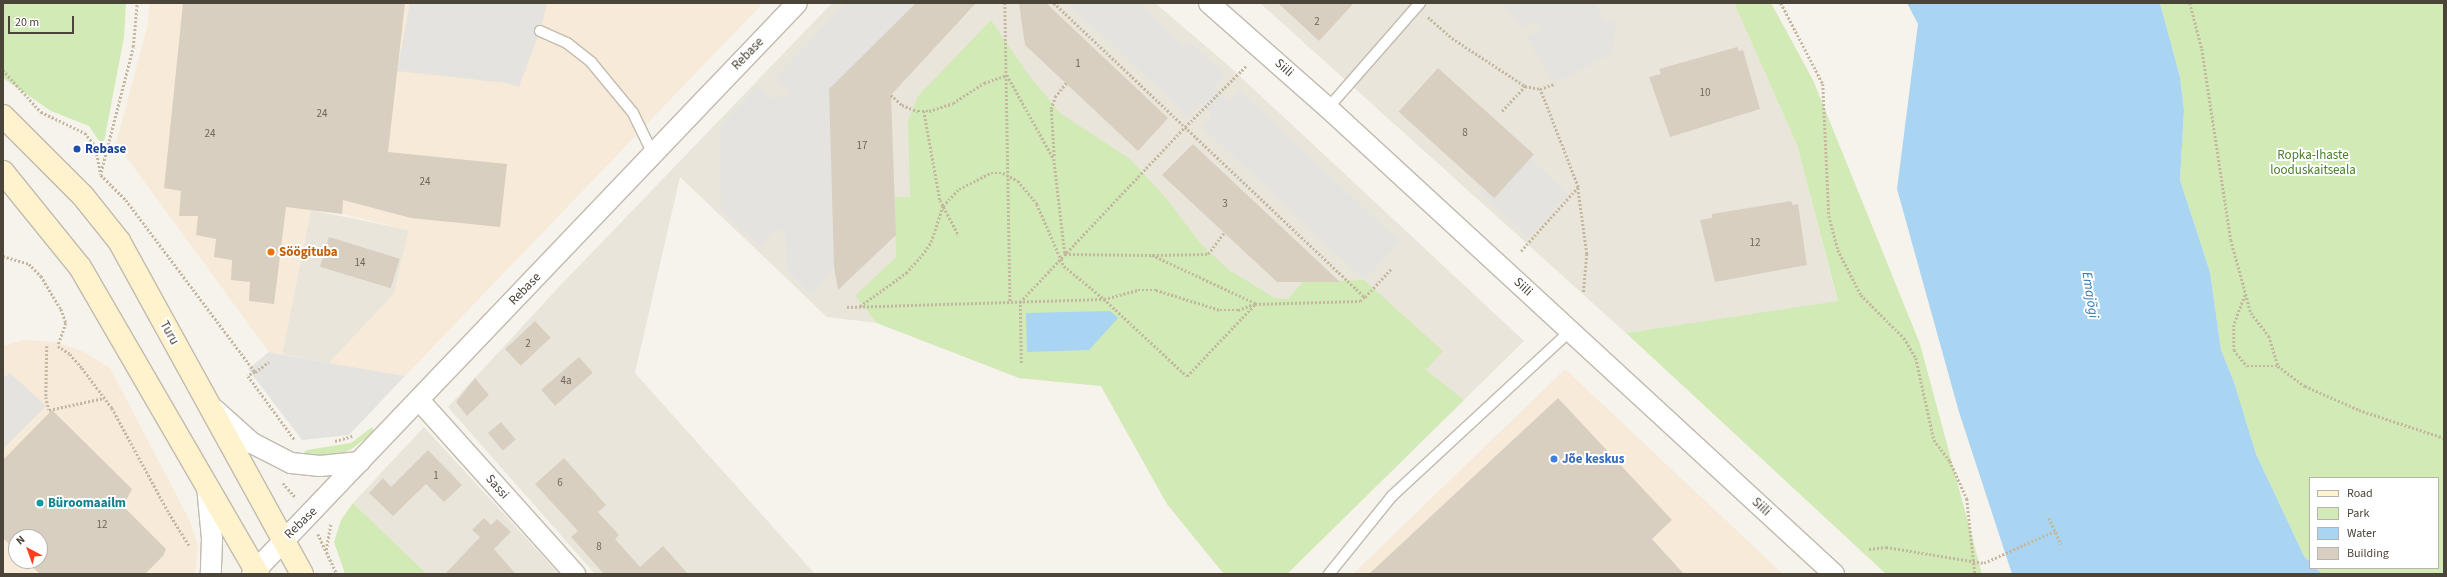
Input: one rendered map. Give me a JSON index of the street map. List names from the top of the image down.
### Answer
{
  "streets": {
    "main road": ["Turu"],
    "street": ["Rebase", "Siili", "Sassi"]
  },
  "crossings": [
    ["Rebase", "Turu"],
    ["Rebase", "Sassi"]
  ],
  "water": ["Emajõgi"],
  "parks": ["Ropka-Ihaste looduskaitseala"],
  "places": [
    "Rebase",
    "Söögituba",
    "Jõe keskus",
    "Büroomaailm"
  ],
  "house_numbers": [
    "2",
    "1",
    "10",
    "24",
    "8",
    "24",
    "17",
    "24",
    "3",
    "12",
    "14",
    "2",
    "4a",
    "1",
    "6",
    "12",
    "8"
  ],
  "legend": [
    "Road",
    "Park",
    "Water",
    "Building"
  ],
  "scale_bar": "20 m",
  "north": "top left"
}
